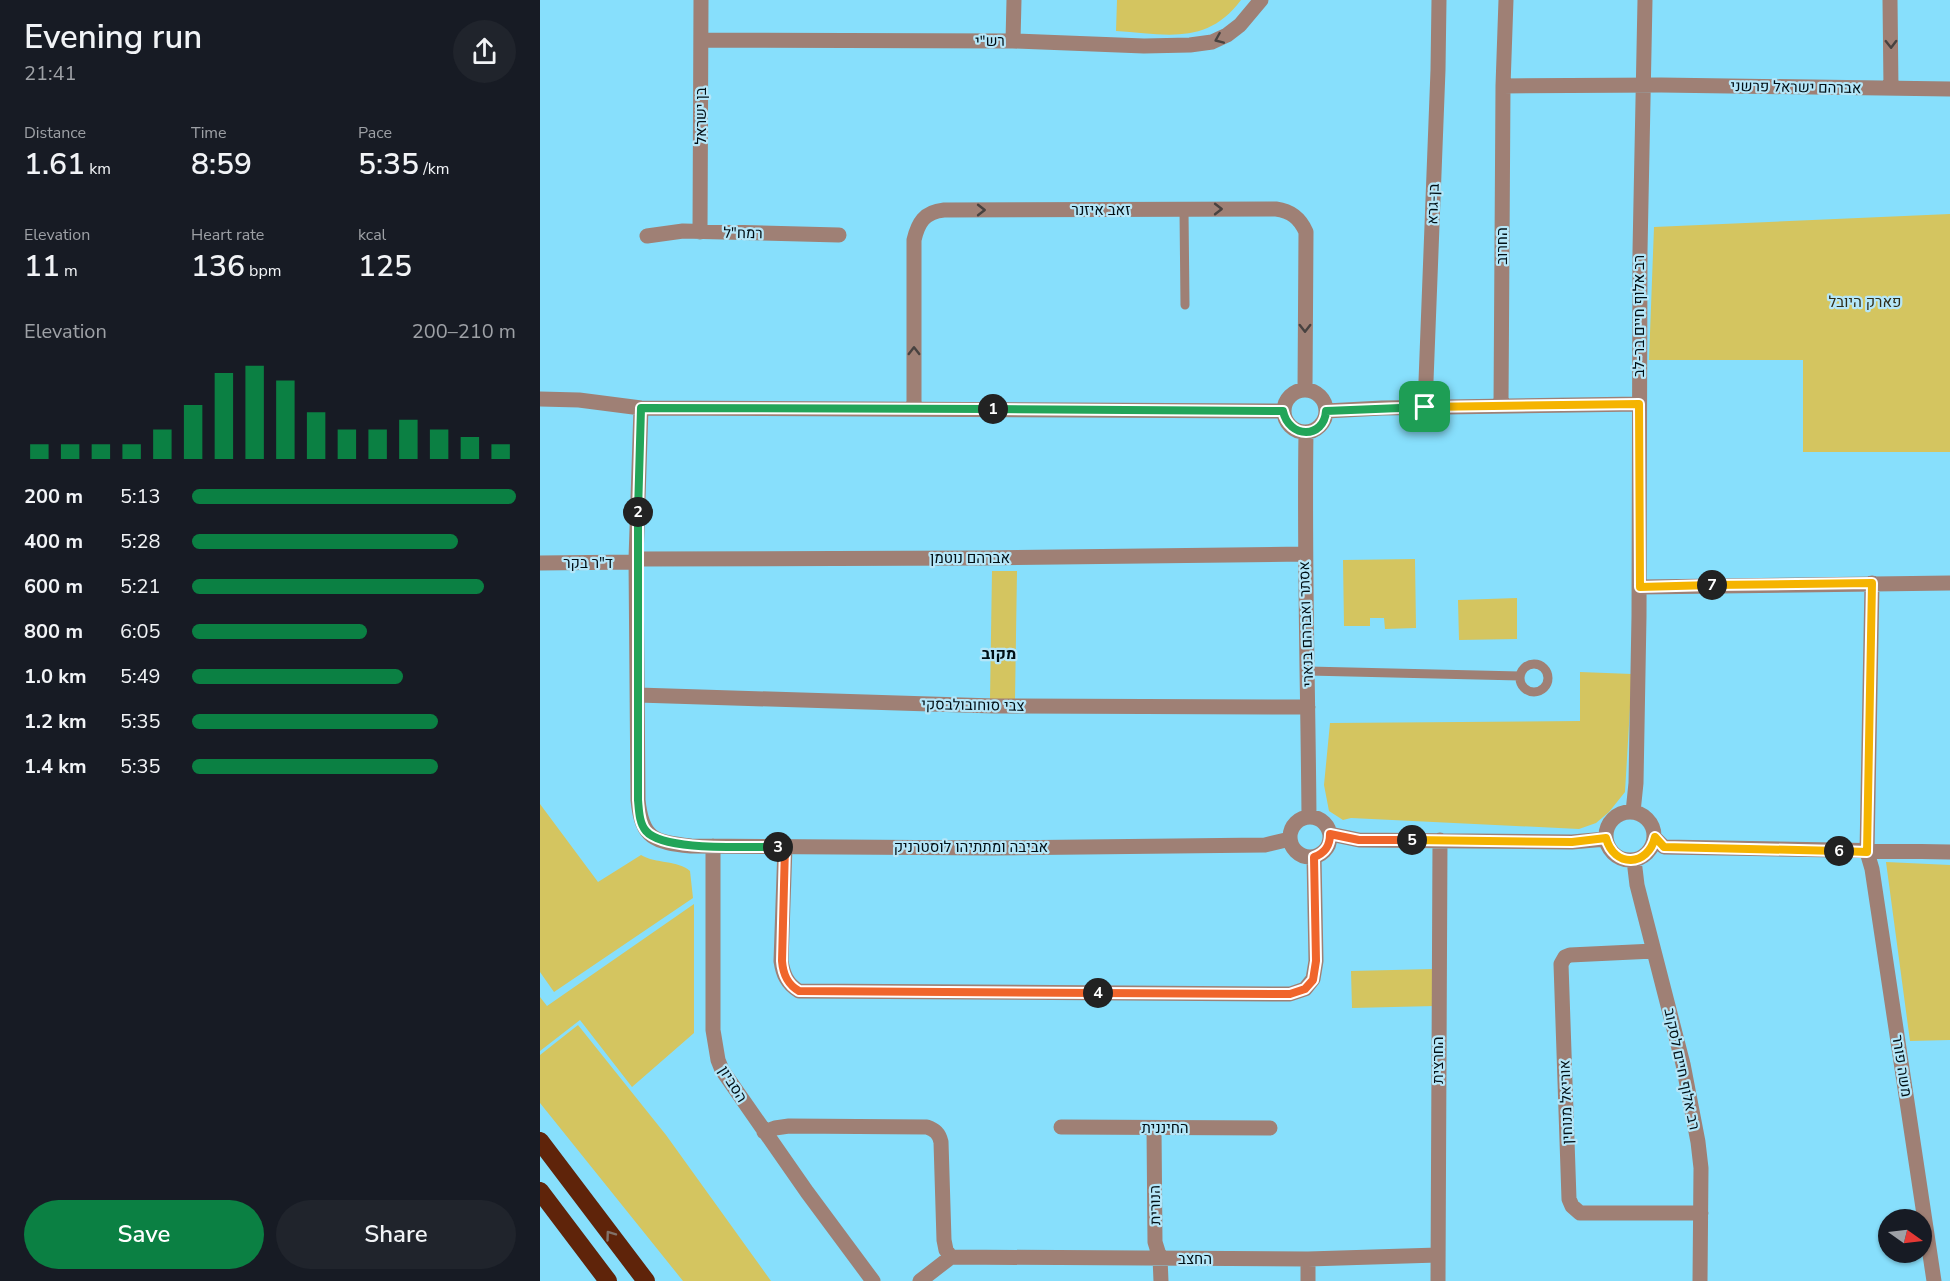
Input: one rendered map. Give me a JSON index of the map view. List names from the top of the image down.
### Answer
{
  "streets": {
    "street": [
      "רש\"י",
      "אברהם ישראל פרשני",
      "בן ישראל",
      "בן-גרא",
      "זאב איזנר",
      "רמח\"ל",
      "החרוב",
      "רב אלוף חיים בר-לב",
      "אברהם נוטמן",
      "ד\"ר בקר",
      "אסתר ואברהם בנארי",
      "צבי סוחובולבסקי",
      "אביבה ומתתיהו לוסטרניק",
      "החרצית",
      "משה פורר",
      "רב אלוף חיים לסקוב",
      "הסביון",
      "אוריאל מנוחין",
      "החיננית",
      "הנורית",
      "החצב"
    ]
  },
  "crossings": [
    ["רש\"י", "בן ישראל"],
    ["אברהם ישראל פרשני", "רב אלוף חיים בר-לב"],
    ["בן ישראל", "רמח\"ל"],
    ["זאב איזנר", "אסתר ואברהם בנארי"],
    ["רב אלוף חיים בר-לב", "רב אלוף חיים לסקוב"],
    ["אברהם נוטמן", "ד\"ר בקר"],
    ["אברהם נוטמן", "אסתר ואברהם בנארי"],
    ["אסתר ואברהם בנארי", "צבי סוחובולבסקי"],
    ["אסתר ואברהם בנארי", "אביבה ומתתיהו לוסטרניק"],
    ["צבי סוחובולבסקי", "אביבה ומתתיהו לוסטרניק"],
    ["אביבה ומתתיהו לוסטרניק", "הסביון"],
    ["החרצית", "החצב"],
    ["רב אלוף חיים לסקוב", "אוריאל מנוחין"],
    ["החיננית", "הנורית"],
    ["הנורית", "החצב"]
  ],
  "one_way": ["רש\"י"],
  "districts": ["מקוב"],
  "parks": ["פארק היובל"],
  "north": "right",
  "page": {
    "heading": ["Evening run", "21:41"],
    "stats": [
      ["Distance", "1.61 km"],
      ["Time", "8:59"],
      ["Pace", "5:35 /km"],
      ["Elevation", "11 m"],
      ["Heart rate", "136 bpm"],
      ["kcal", "125"]
    ],
    "chart": ["Elevation", "200–210 m"],
    "pins": [
      "1",
      "2",
      "7",
      "5",
      "3",
      "6",
      "4"
    ],
    "list": [
      {
        "name": "200 m",
        "note": "5:13"
      },
      {
        "name": "400 m",
        "note": "5:28"
      },
      {
        "name": "600 m",
        "note": "5:21"
      },
      {
        "name": "800 m",
        "note": "6:05"
      },
      {
        "name": "1.0 km",
        "note": "5:49"
      },
      {
        "name": "1.2 km",
        "note": "5:35"
      },
      {
        "name": "1.4 km",
        "note": "5:35"
      }
    ],
    "buttons": ["Save", "Share"]
  }
}
